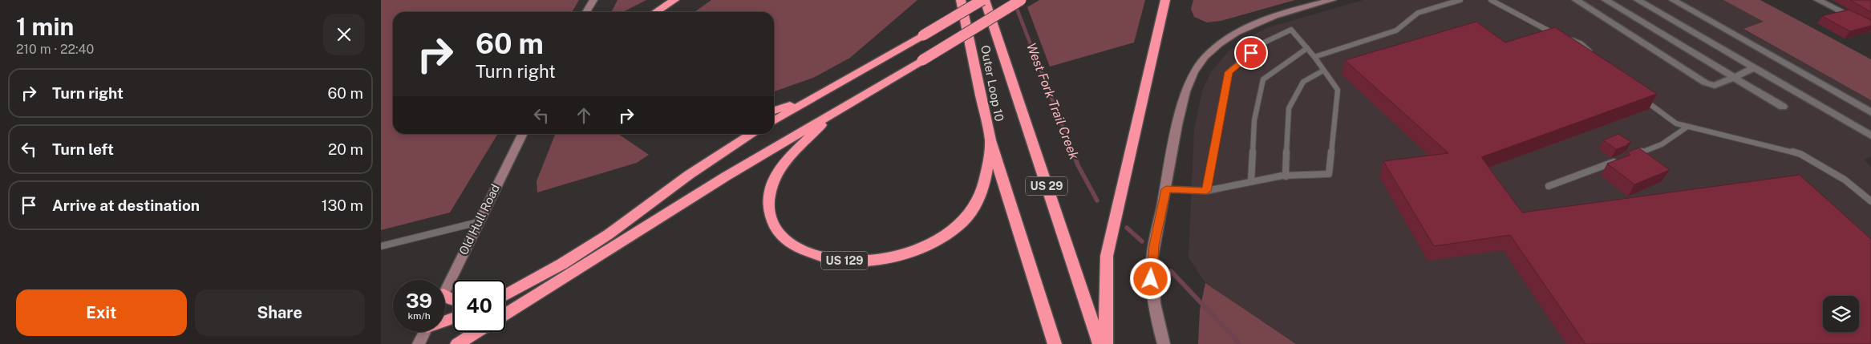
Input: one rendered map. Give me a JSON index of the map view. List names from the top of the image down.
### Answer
{
  "streets": {
    "highway": ["Outer Loop 10", "US 29", "US 129"],
    "street": ["Old Hull Road"]
  },
  "crossings": [
    ["Outer Loop 10", "US 29"],
    ["Outer Loop 10", "US 129"],
    ["US 29", "US 129"]
  ],
  "water": ["West Fork Trail Creek"],
  "page": {
    "heading": ["1 min", "210 m · 22:40"],
    "turn": ["60 m", "Turn right"],
    "list": [
      {
        "name": "Turn right",
        "value": "60 m"
      },
      {
        "name": "Turn left",
        "value": "20 m"
      },
      {
        "name": "Arrive at destination",
        "value": "130 m"
      }
    ],
    "speed": "39 km/h",
    "limit": "40",
    "buttons": ["Exit", "Share"]
  }
}
